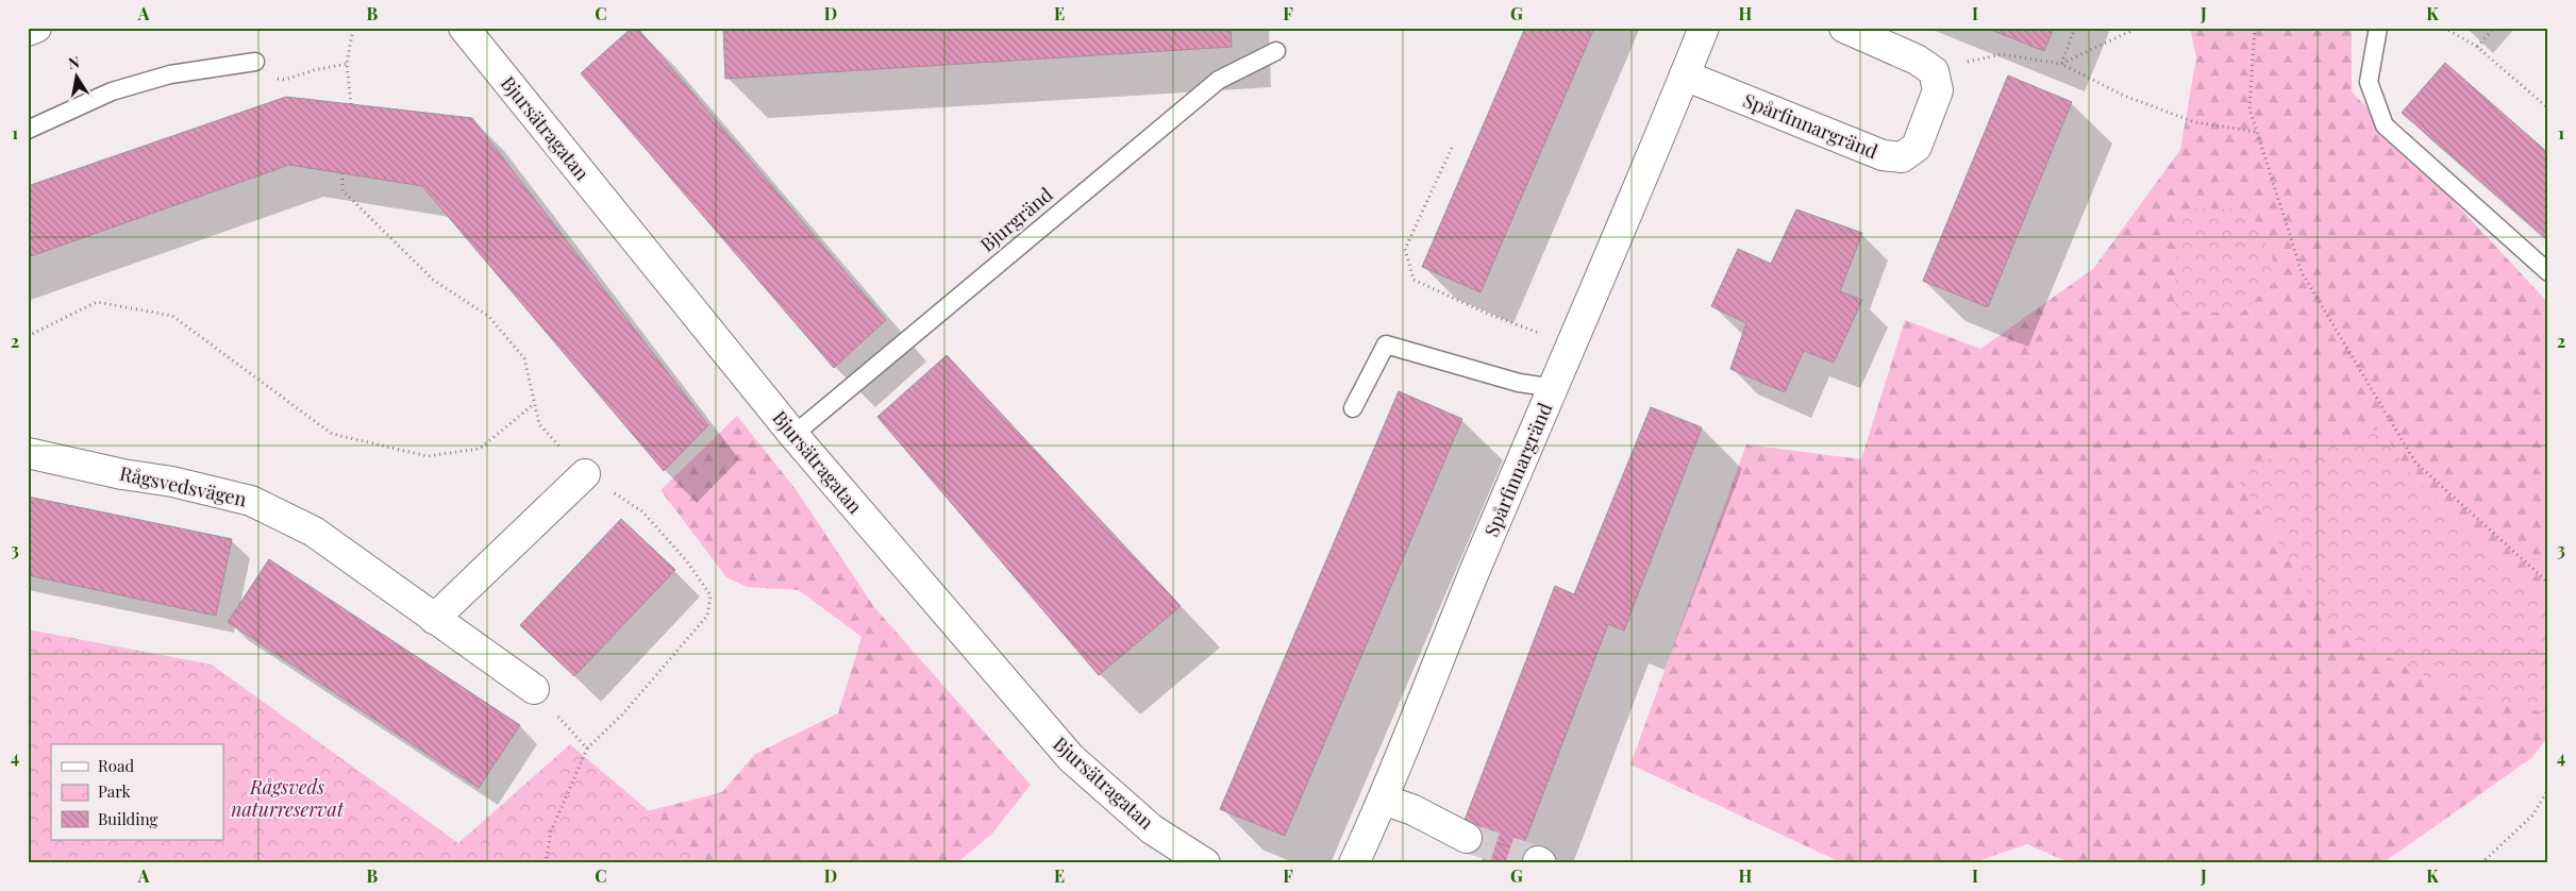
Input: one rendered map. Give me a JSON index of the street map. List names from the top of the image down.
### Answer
{
  "streets": {
    "street": ["Spårfinnargränd", "Bjursätragatan", "Rågsvedsvägen"],
    "lane": ["Bjurgränd"]
  },
  "crossings": [
    ["Bjursätragatan", "Bjurgränd"]
  ],
  "parks": ["Rågsveds naturreservat"],
  "legend": ["Road", "Park", "Building"],
  "north": "top",
  "grid": {
    "columns": [
      "A",
      "B",
      "C",
      "D",
      "E",
      "F",
      "G",
      "H",
      "I",
      "J",
      "K"
    ],
    "rows": [
      "1",
      "2",
      "3",
      "4"
    ]
  }
}
